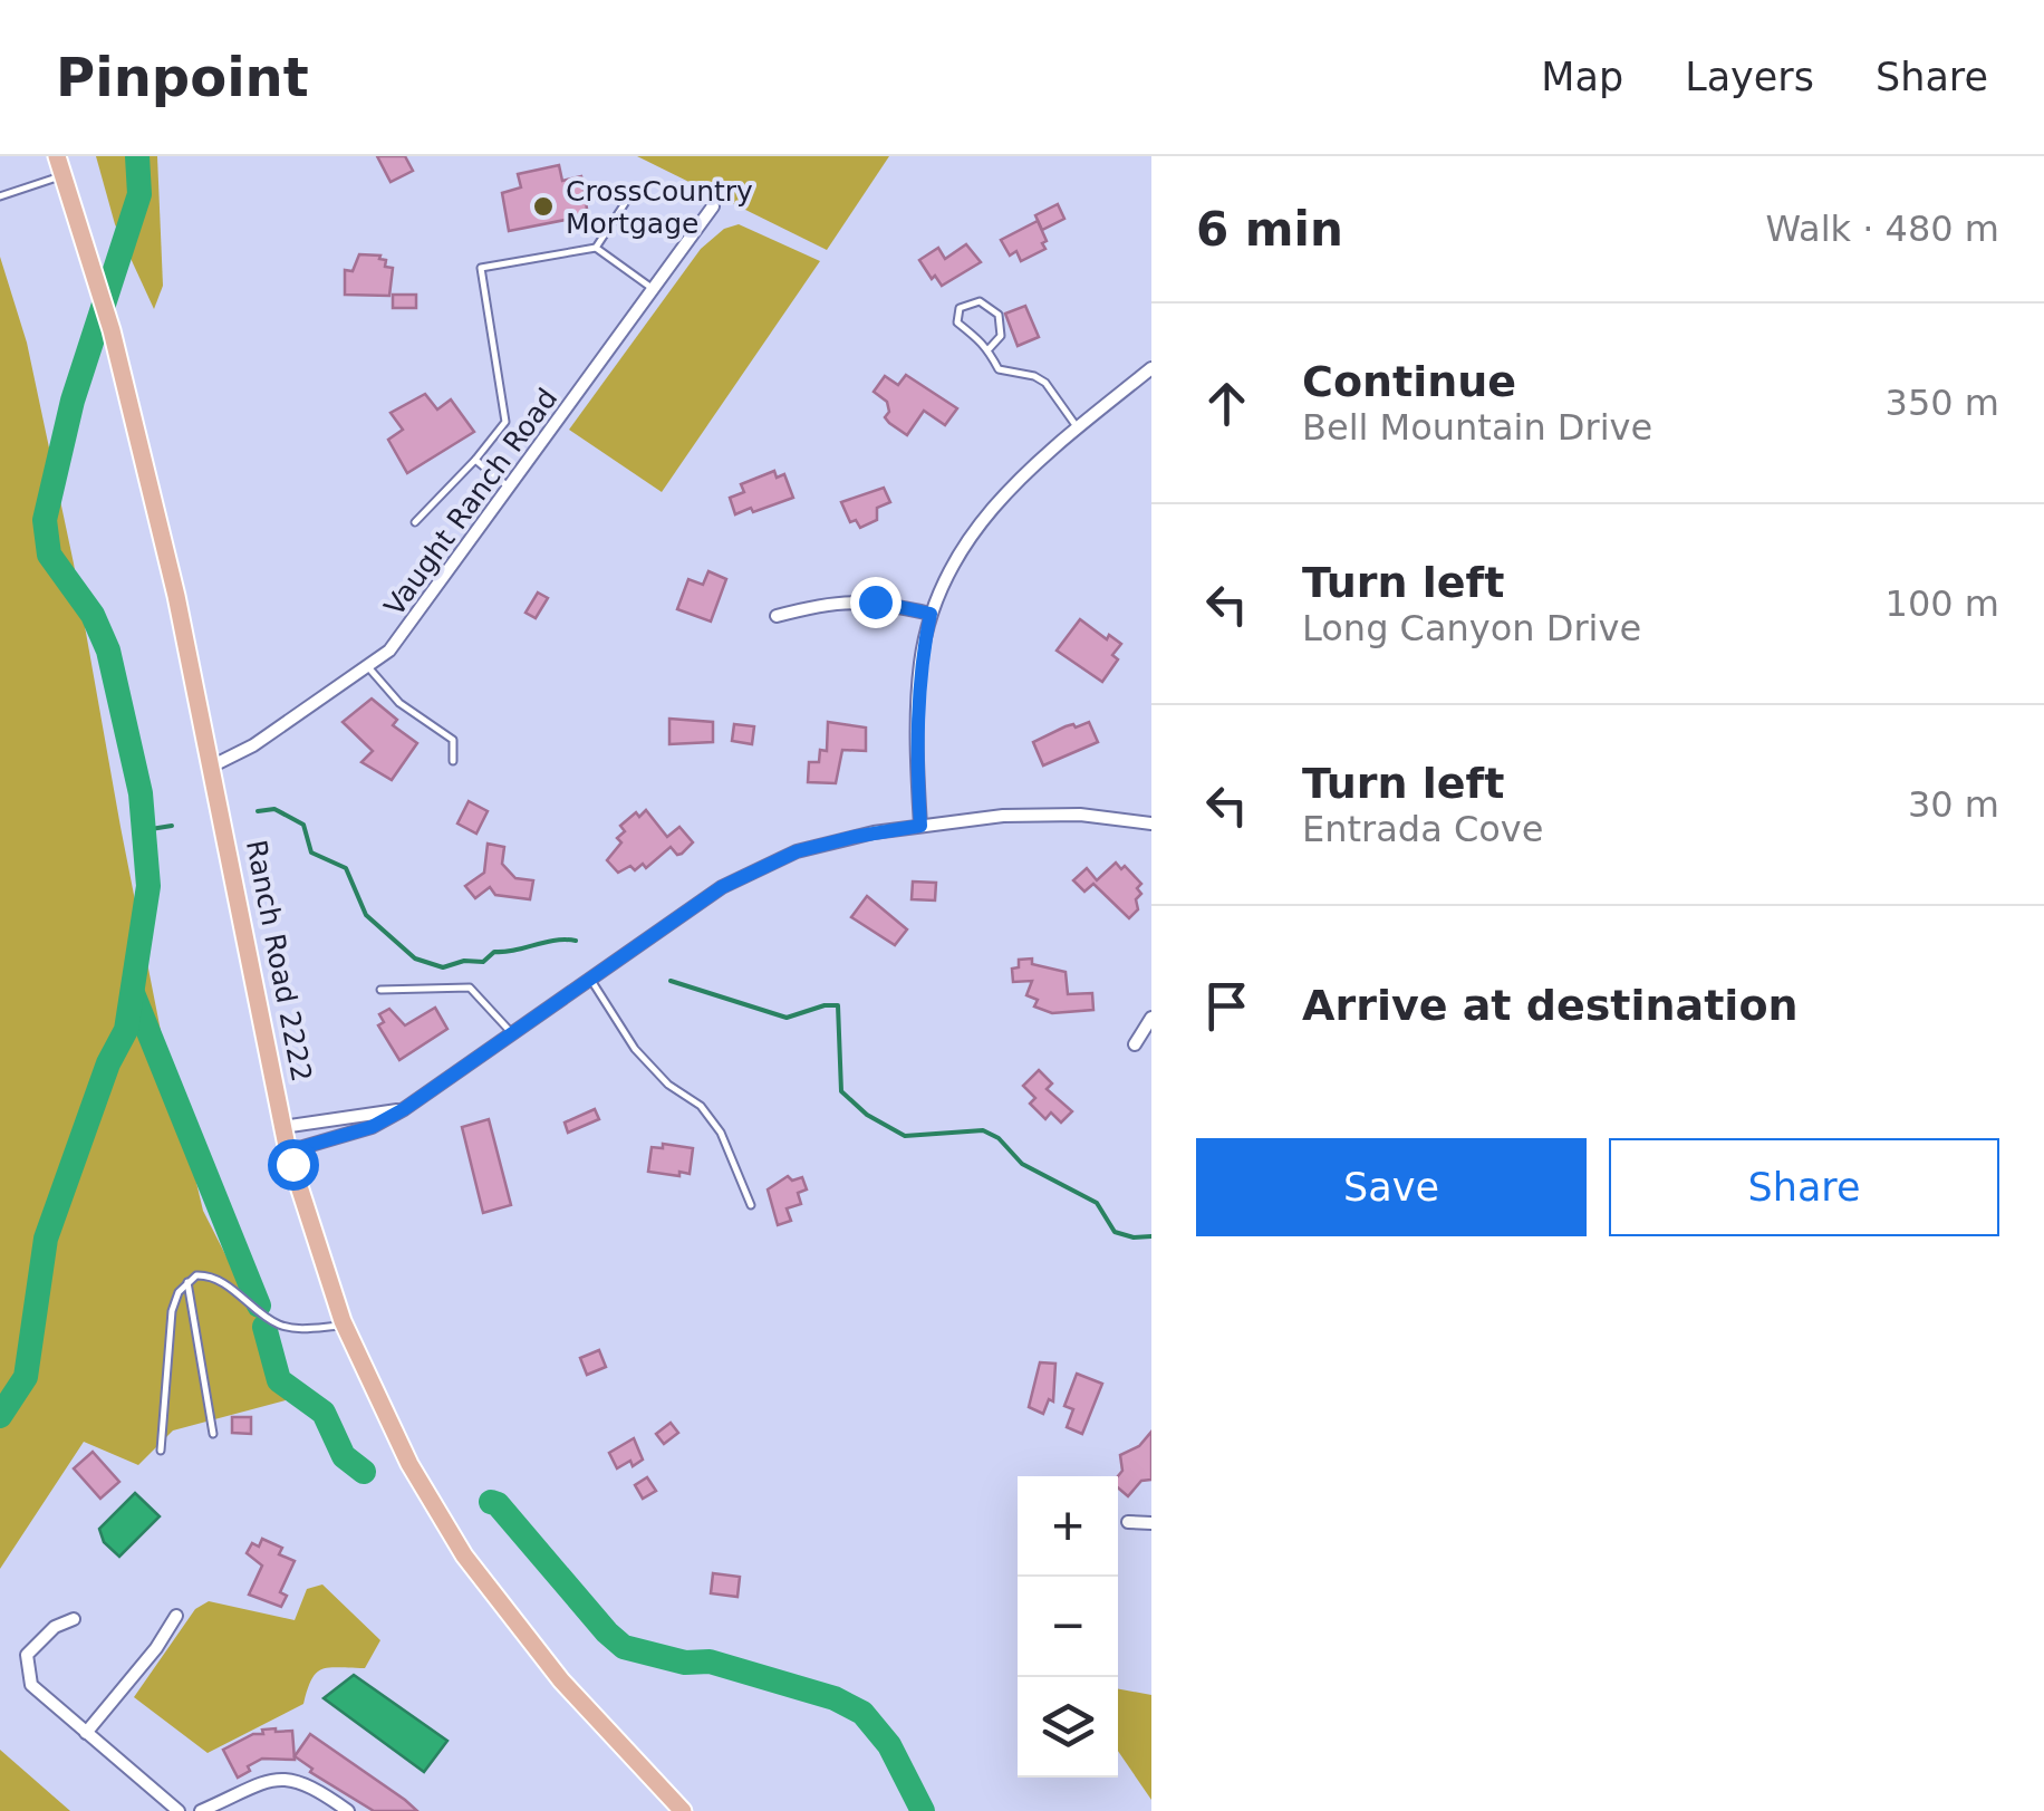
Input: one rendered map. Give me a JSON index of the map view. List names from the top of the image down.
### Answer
{
  "streets": {
    "main road": ["Ranch Road 2222"],
    "street": ["Vaught Ranch Road"]
  },
  "crossings": [
    ["Vaught Ranch Road", "Ranch Road 2222"]
  ],
  "places": ["CrossCountry Mortgage"],
  "page": {
    "header": "Pinpoint",
    "nav": ["Map", "Layers", "Share"],
    "heading": ["6 min", "Walk · 480 m"],
    "list": [
      ["Continue", "Bell Mountain Drive", "350 m"],
      ["Turn left", "Long Canyon Drive", "100 m"],
      ["Turn left", "Entrada Cove", "30 m"],
      "Arrive at destination"
    ],
    "buttons": ["Save", "Share"],
    "map_buttons": ["+", "−"]
  }
}
